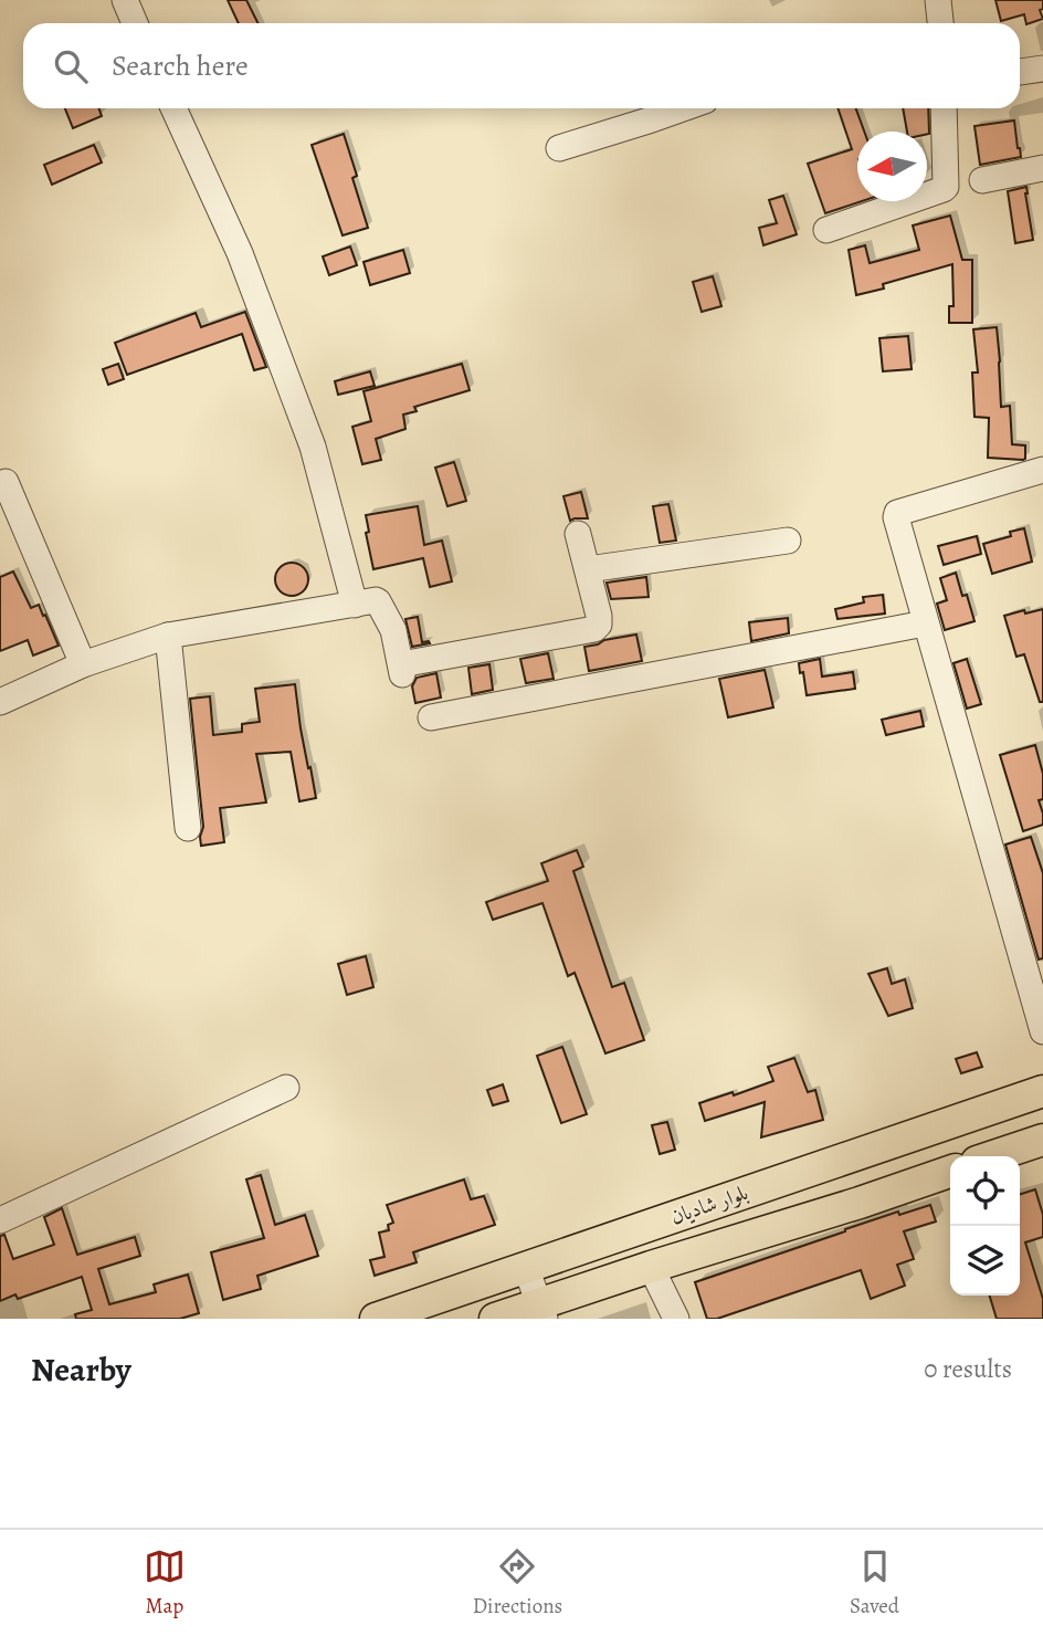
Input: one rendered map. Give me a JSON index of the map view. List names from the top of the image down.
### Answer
{
  "streets": {
    "main road": ["بلوار شادیان"]
  },
  "north": "left",
  "page": {
    "search": "Search here",
    "heading": ["Nearby", "0 results"],
    "nav": ["Map", "Directions", "Saved"]
  }
}
